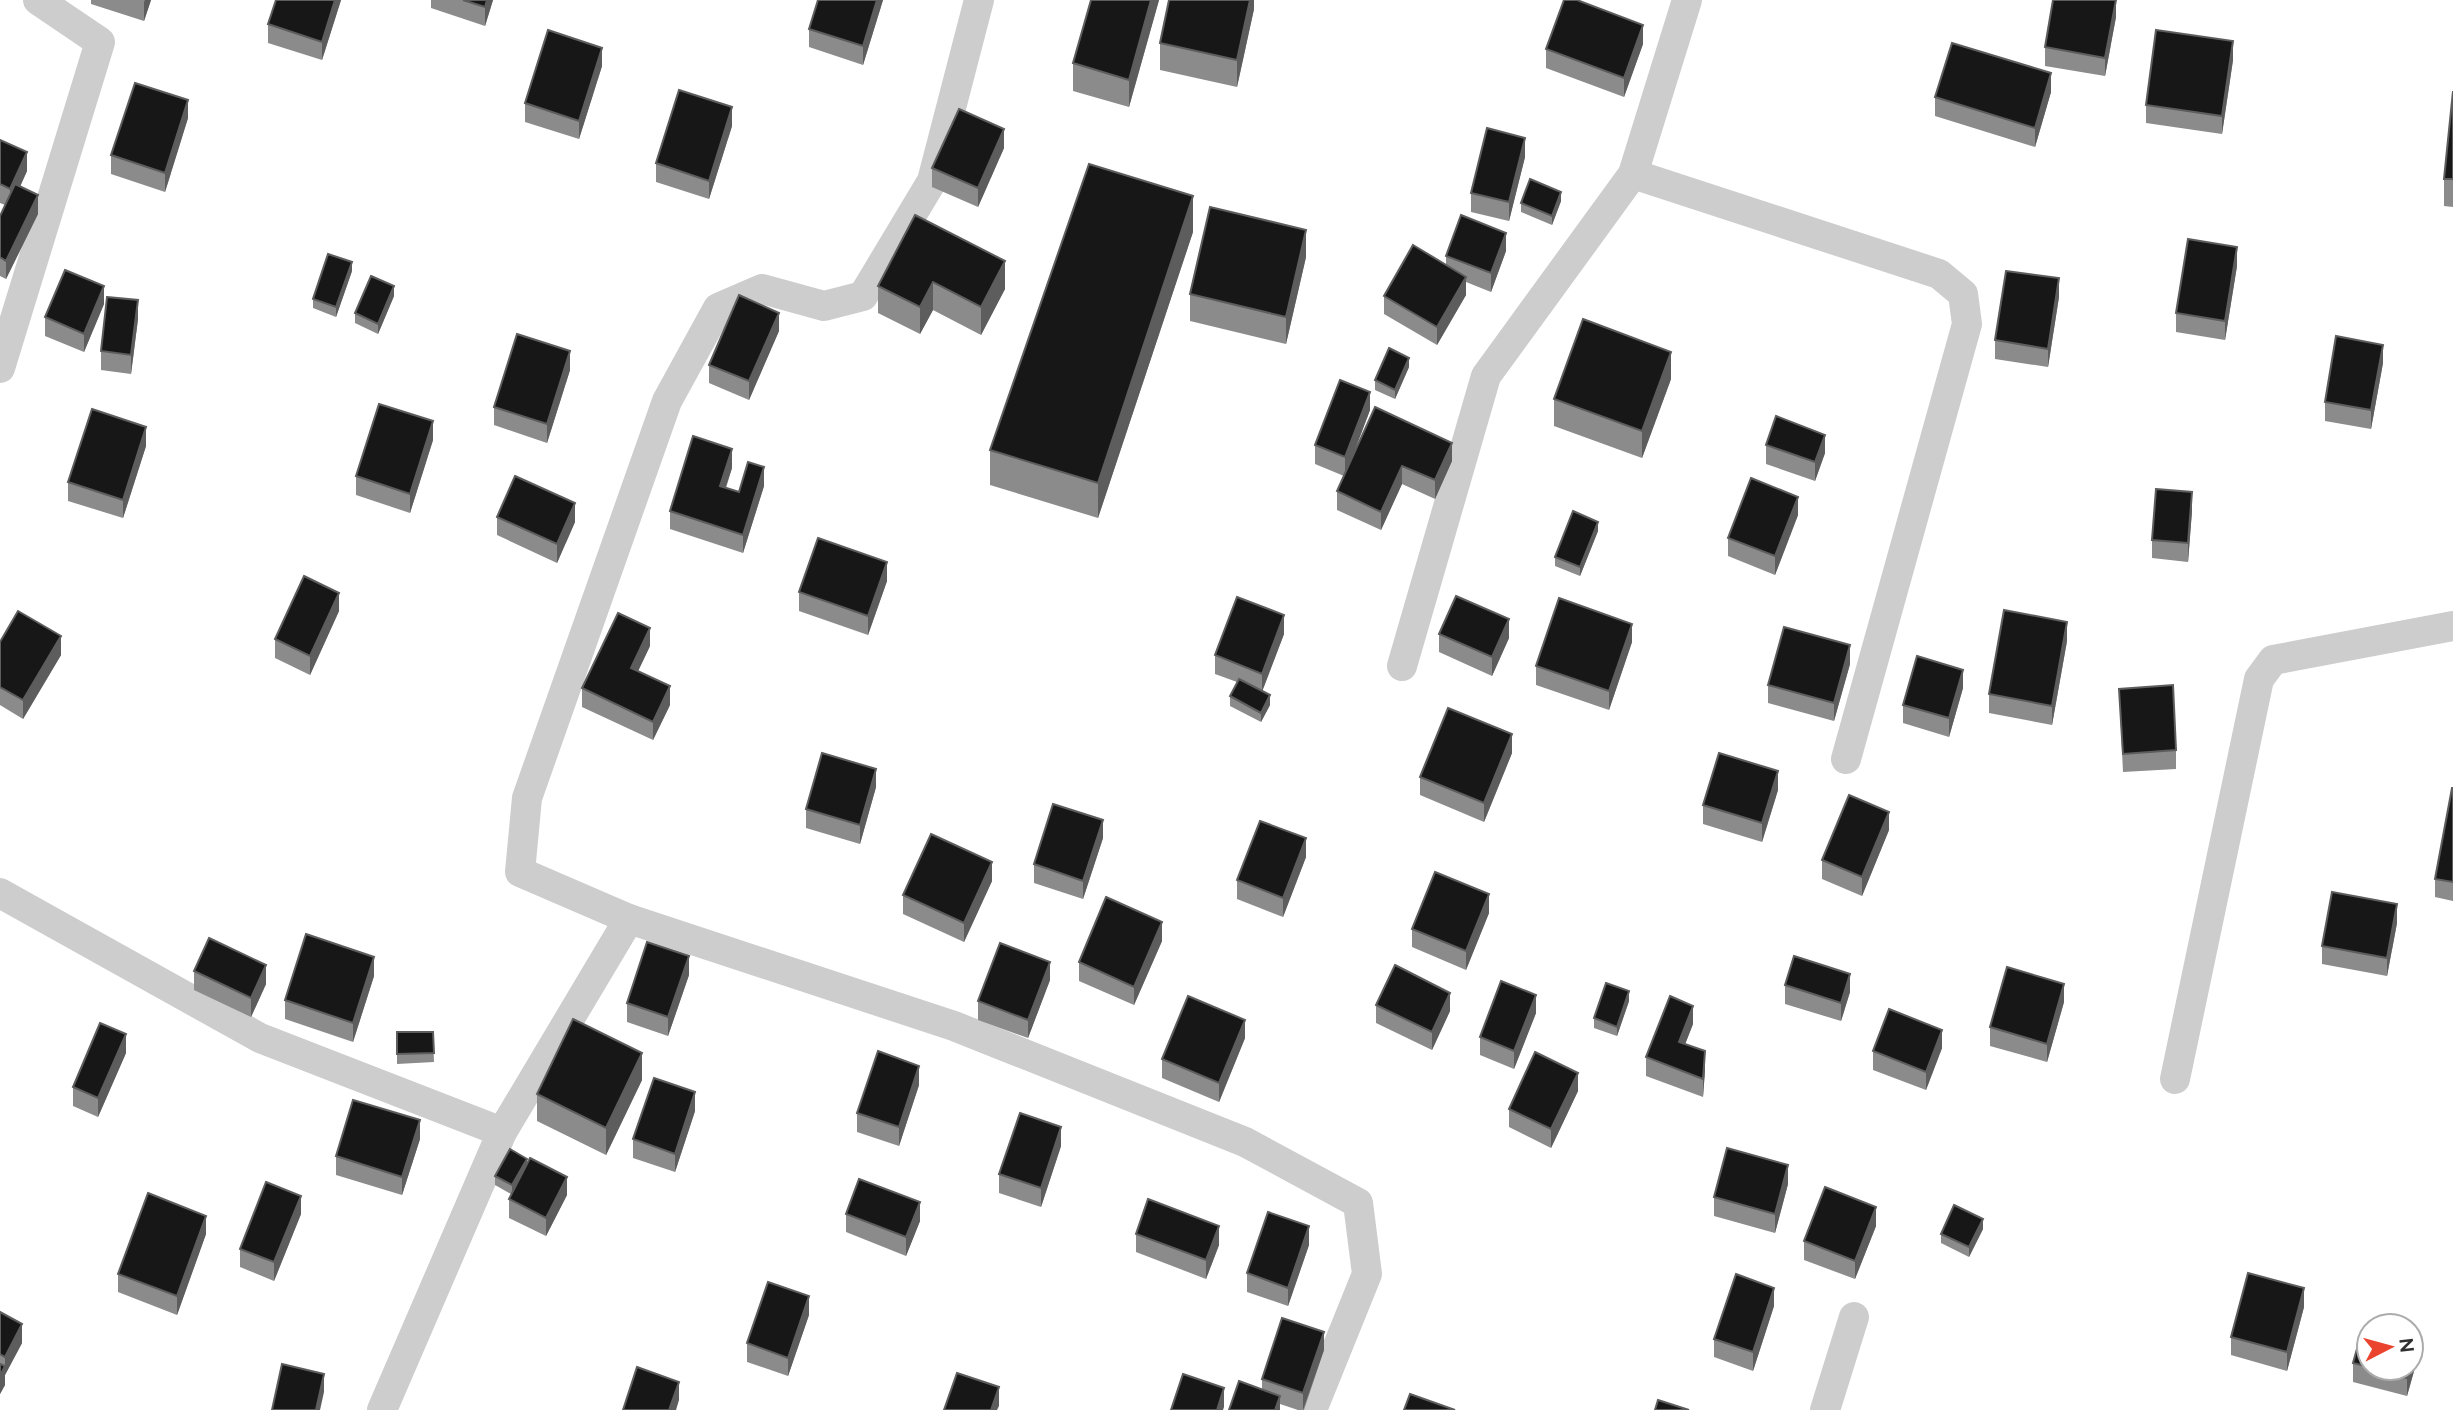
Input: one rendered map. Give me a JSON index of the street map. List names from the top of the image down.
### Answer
{
  "north": "right"
}
